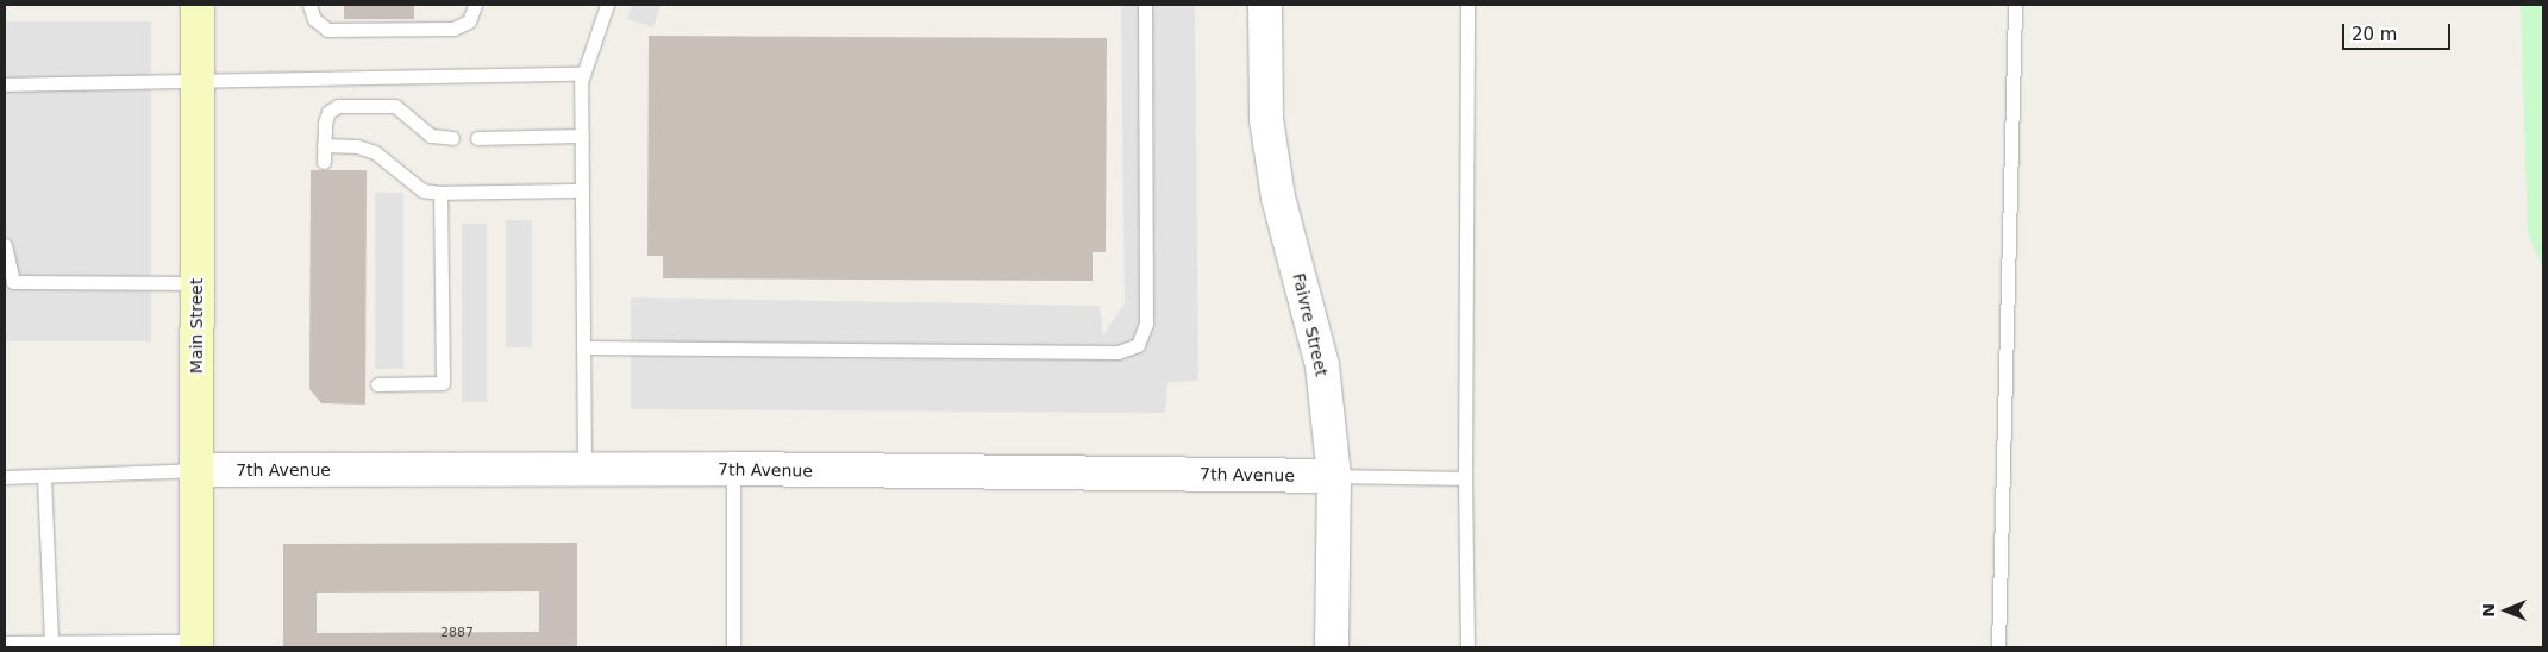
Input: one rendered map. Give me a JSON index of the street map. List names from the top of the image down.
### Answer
{
  "streets": {
    "main road": ["Main Street"],
    "street": ["Faivre Street", "7th Avenue"]
  },
  "crossings": [
    ["Faivre Street", "7th Avenue"],
    ["Main Street", "7th Avenue"]
  ],
  "house_numbers": ["2887"],
  "scale_bar": "20 m",
  "north": "left"
}
